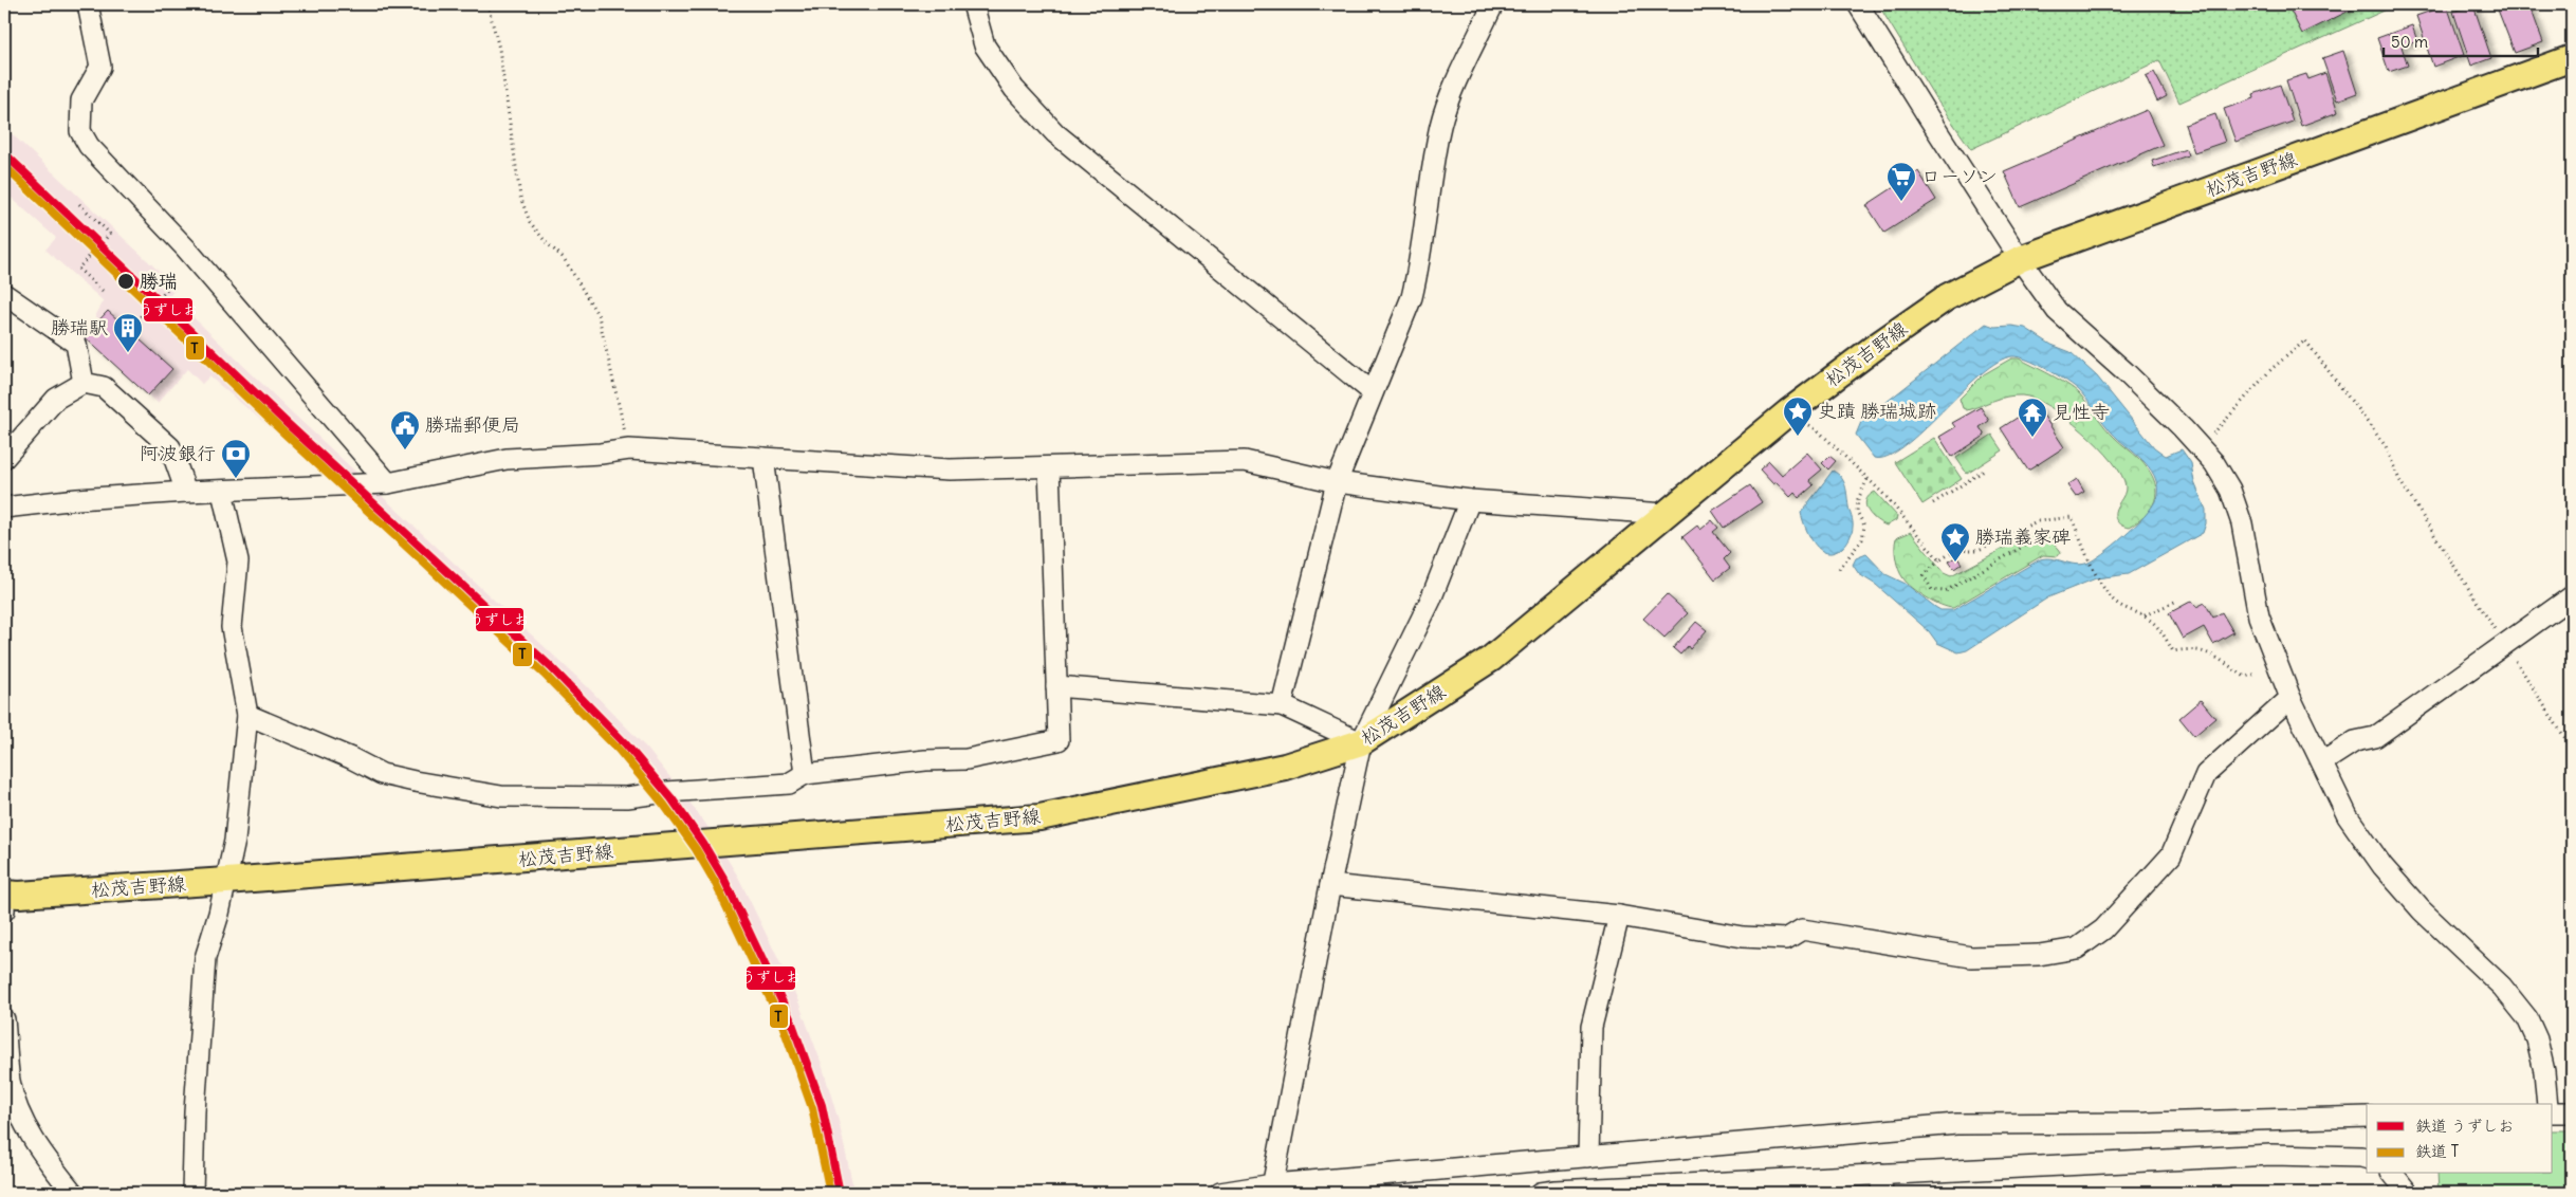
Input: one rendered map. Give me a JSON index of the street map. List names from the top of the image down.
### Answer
{
  "streets": {
    "main road": ["松茂吉野線"]
  },
  "places": {
    "supermarket": ["ローソン"],
    "other": ["勝瑞"],
    "building": ["勝瑞駅"],
    "place": ["史蹟 勝瑞城跡", "勝瑞義家碑"],
    "temple": ["見性寺"],
    "public building": ["勝瑞郵便局"],
    "bank": ["阿波銀行"]
  },
  "lines": ["rail line うずしお", "rail line T"],
  "legend": ["鉄道 うずしお", "鉄道 T"],
  "scale_bar": "50 m"
}
